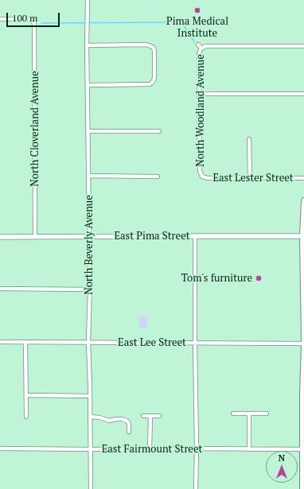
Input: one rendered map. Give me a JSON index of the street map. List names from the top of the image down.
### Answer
{
  "streets": {
    "street": [
      "North Woodland Avenue",
      "North Cloverland Avenue",
      "East Lester Street",
      "East Pima Street",
      "North Beverly Avenue",
      "East Lee Street",
      "East Fairmount Street"
    ]
  },
  "crossings": [
    ["North Woodland Avenue", "East Lester Street"],
    ["North Cloverland Avenue", "East Pima Street"],
    ["East Pima Street", "North Beverly Avenue"],
    ["North Beverly Avenue", "East Lee Street"],
    ["North Beverly Avenue", "East Fairmount Street"]
  ],
  "places": ["Pima Medical Institute", "Tom's furniture"],
  "scale_bar": "100 m",
  "north": "top"
}
